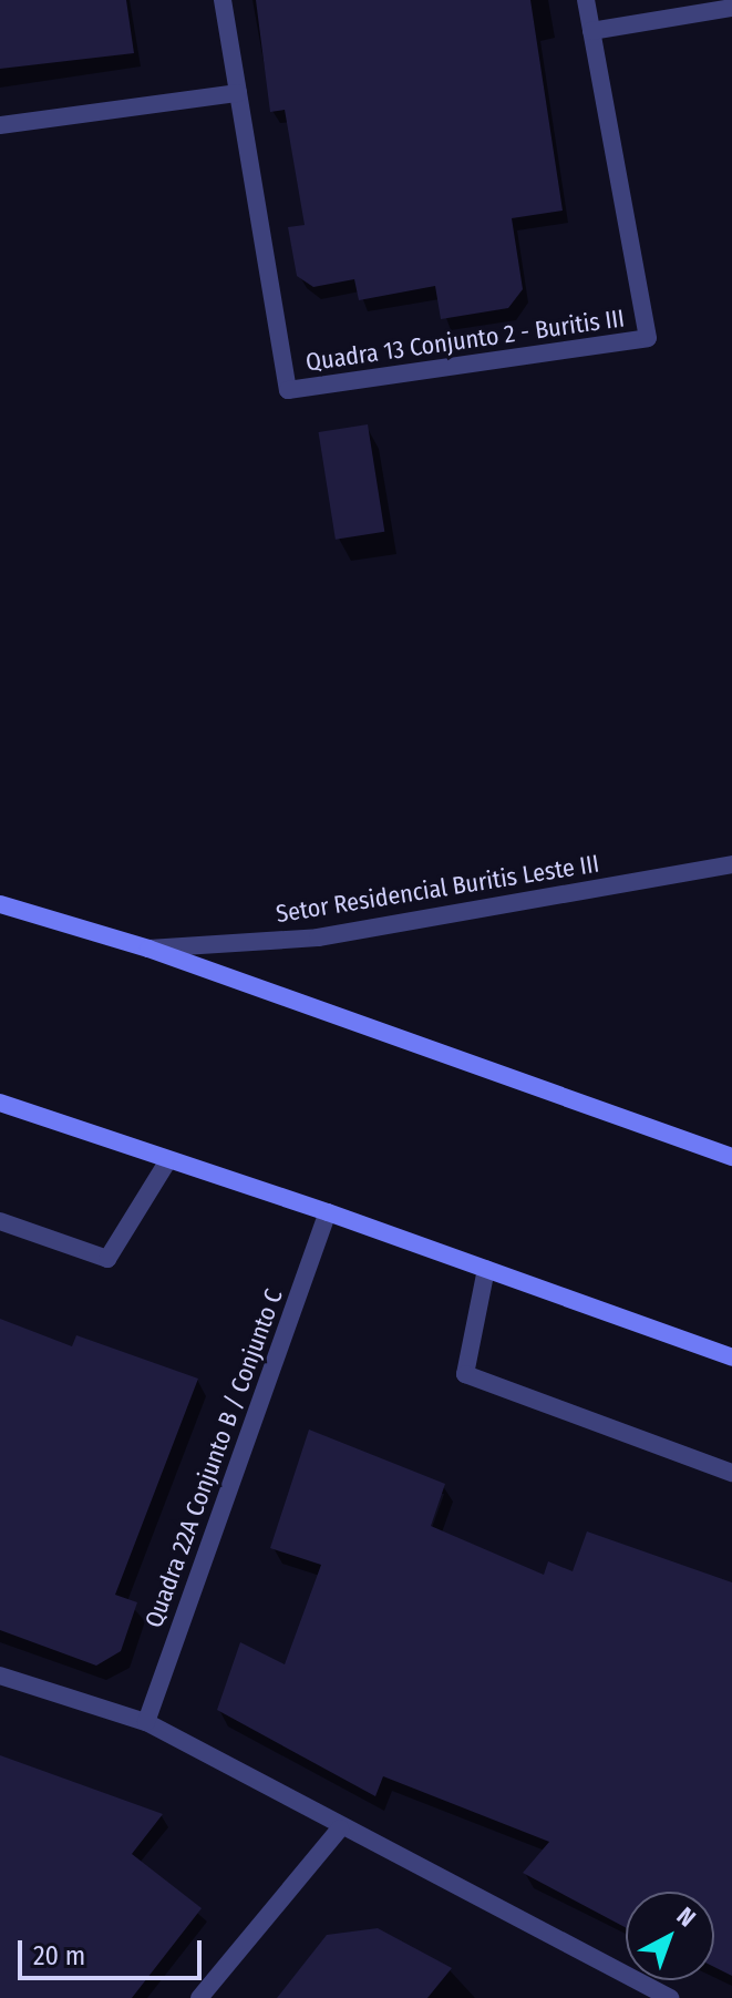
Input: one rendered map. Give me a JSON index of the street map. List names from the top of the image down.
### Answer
{
  "streets": {
    "street": ["Quadra 13 Conjunto 2 - Buritis III", "Setor Residencial Buritis Leste III", "Quadra 22A Conjunto B / Conjunto C"]
  },
  "scale_bar": "20 m",
  "north": "top right"
}
